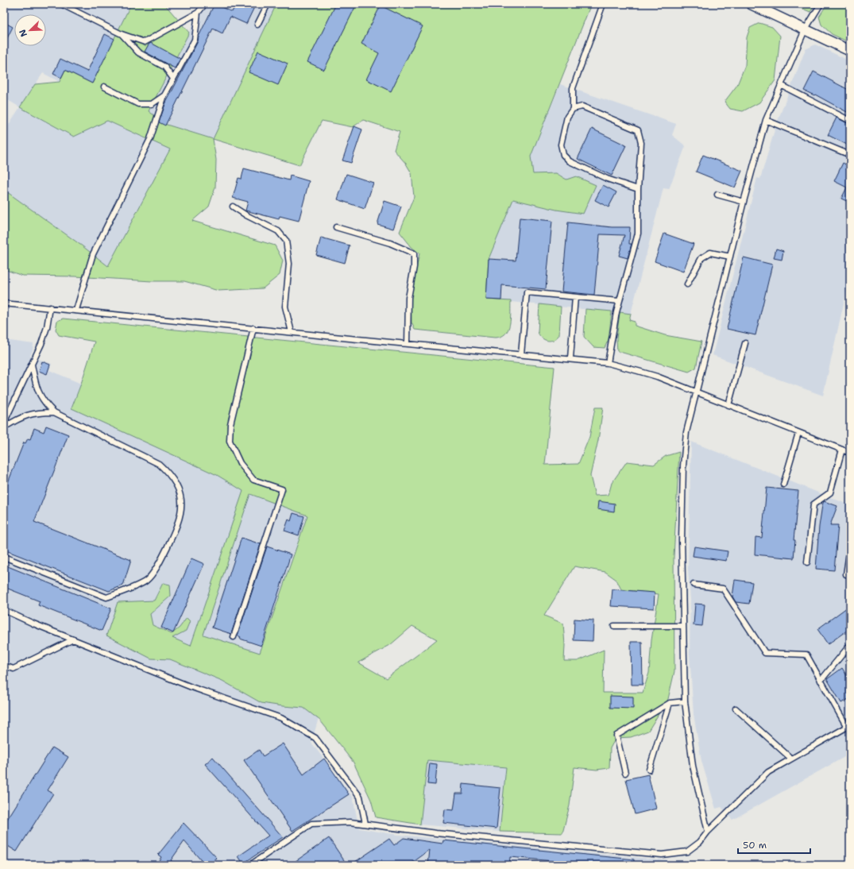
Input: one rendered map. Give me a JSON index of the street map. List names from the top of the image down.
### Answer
{
  "scale_bar": "50 m",
  "north": "bottom left"
}
